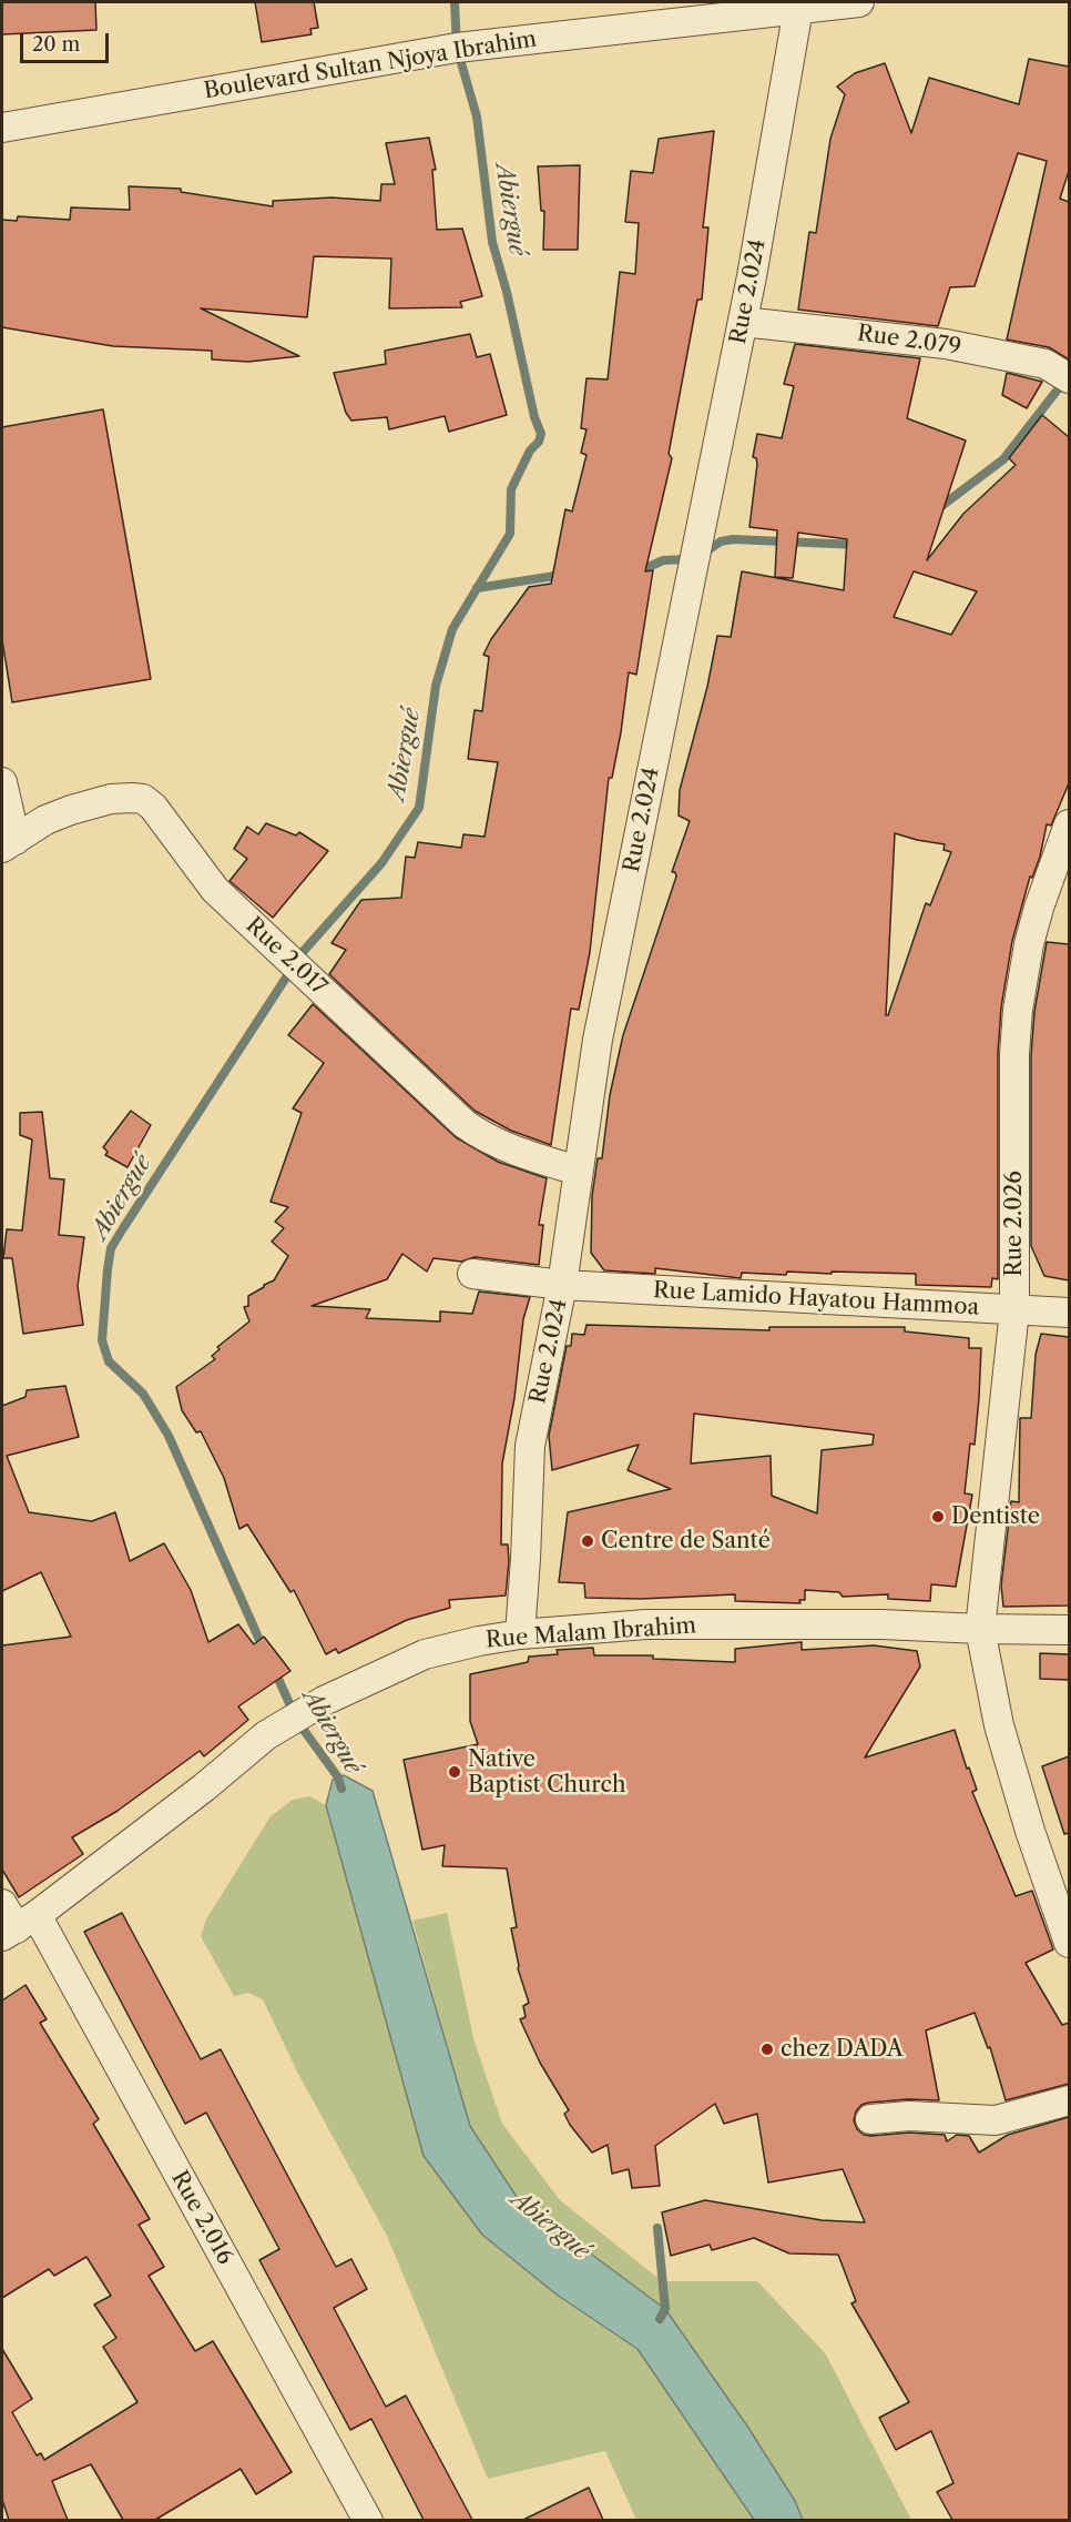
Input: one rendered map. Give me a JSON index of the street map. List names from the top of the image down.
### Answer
{
  "streets": {
    "street": [
      "Boulevard Sultan Njoya Ibrahim",
      "Rue 2.024",
      "Rue 2.079",
      "Rue 2.017",
      "Rue 2.026",
      "Rue Lamido Hayatou Hammoa",
      "Rue Malam Ibrahim",
      "Rue 2.016"
    ]
  },
  "crossings": [
    ["Boulevard Sultan Njoya Ibrahim", "Rue 2.024"],
    ["Rue 2.024", "Rue 2.079"],
    ["Rue 2.024", "Rue 2.017"],
    ["Rue 2.024", "Rue Lamido Hayatou Hammoa"],
    ["Rue 2.024", "Rue Malam Ibrahim"],
    ["Rue 2.026", "Rue Lamido Hayatou Hammoa"],
    ["Rue 2.026", "Rue Malam Ibrahim"],
    ["Rue Malam Ibrahim", "Rue 2.016"]
  ],
  "water": ["Abiergué"],
  "places": [
    "Dentiste",
    "Centre de Santé",
    "Native Baptist Church",
    "chez DADA"
  ],
  "scale_bar": "20 m"
}
